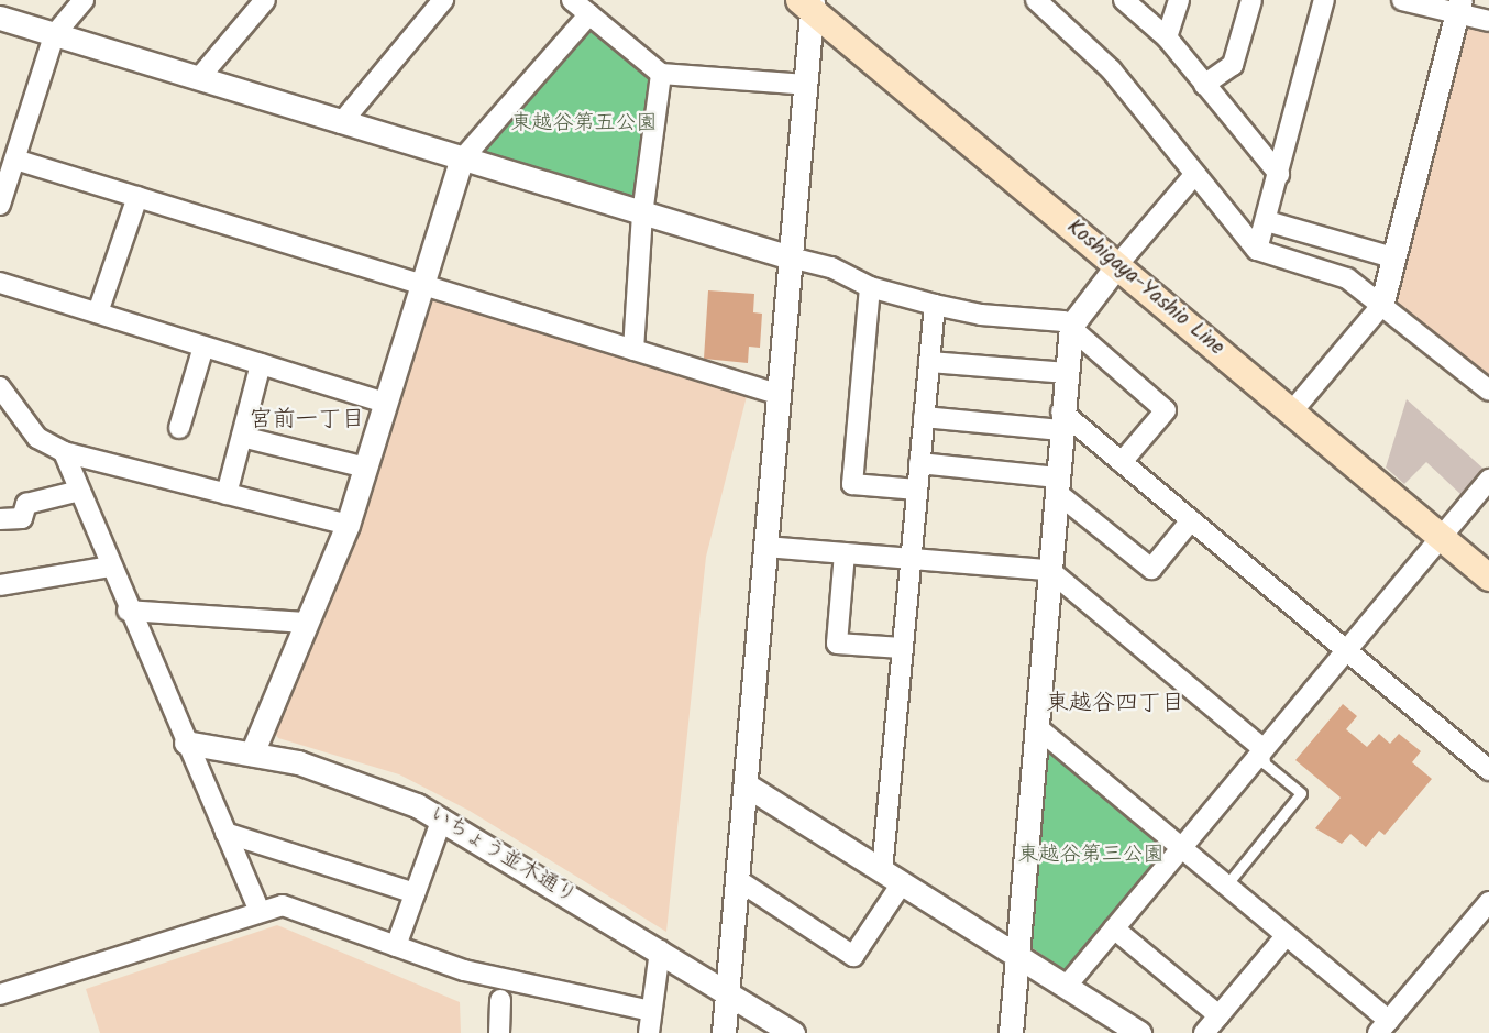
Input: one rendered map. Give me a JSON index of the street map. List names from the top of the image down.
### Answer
{
  "streets": {
    "main road": ["Koshigaya-Yashio Line"],
    "street": ["いちょう並木通り"]
  },
  "districts": ["宮前一丁目", "東越谷四丁目"],
  "parks": ["東越谷第五公園", "東越谷第三公園"]
}
